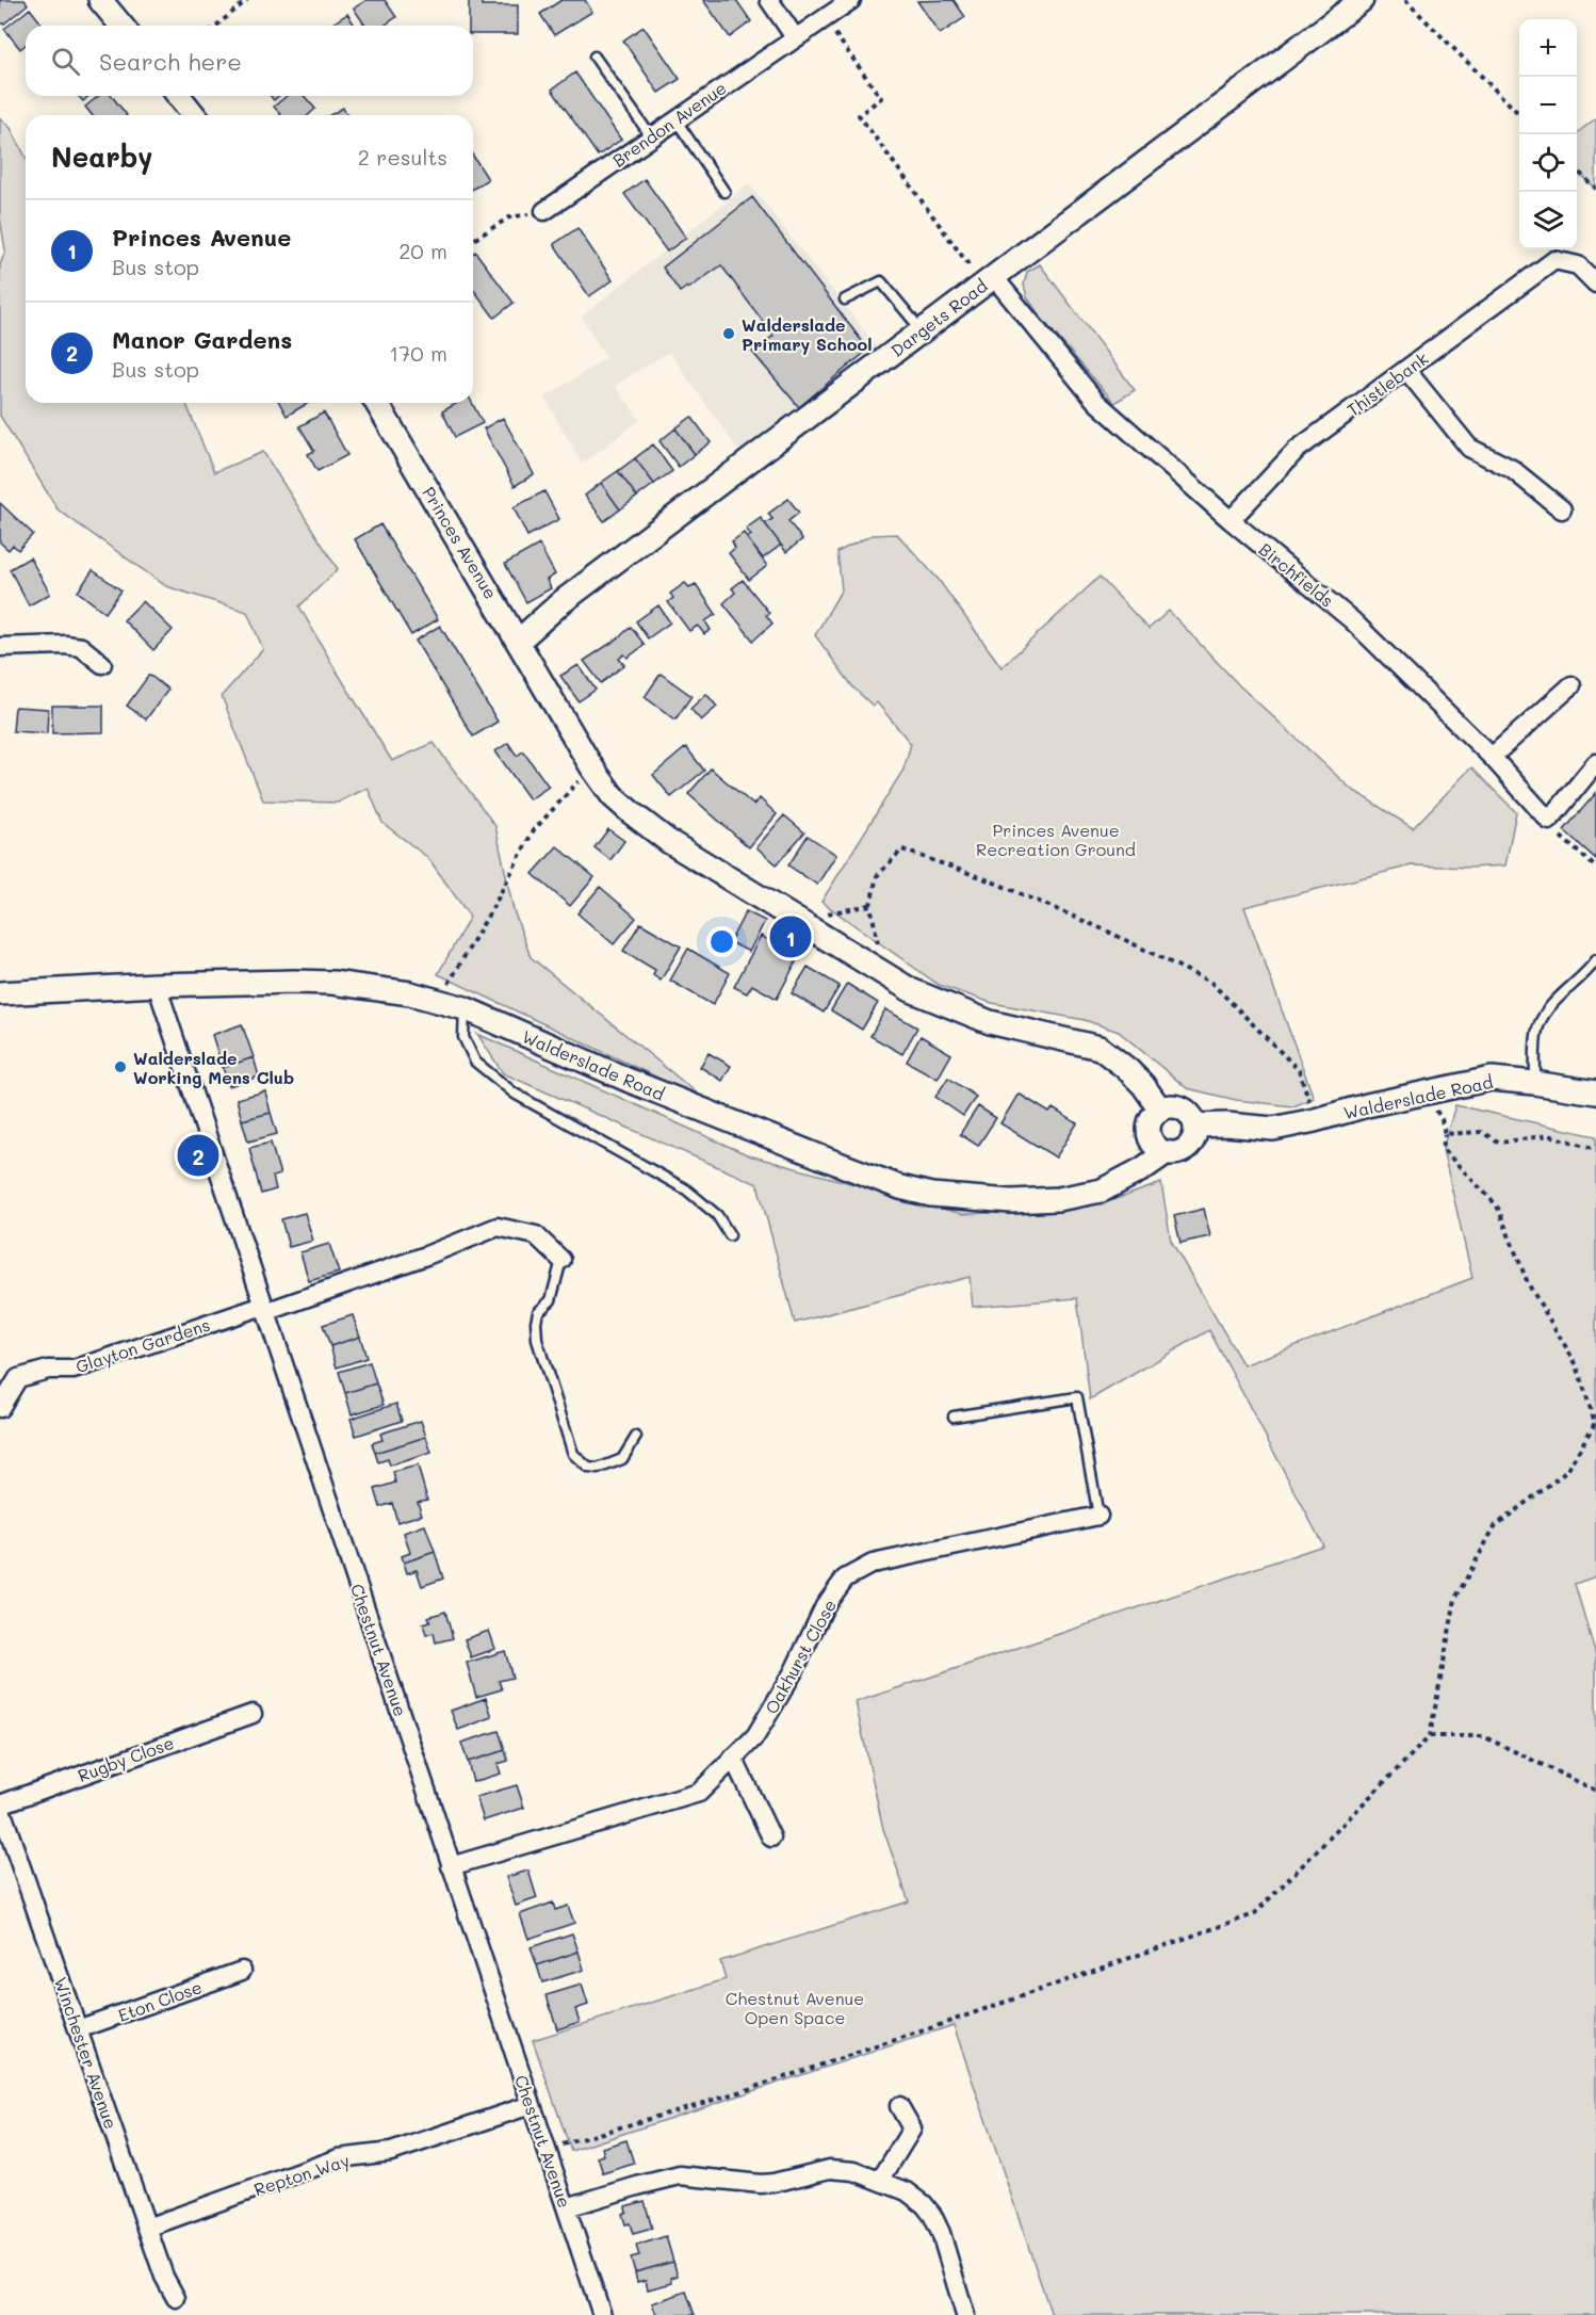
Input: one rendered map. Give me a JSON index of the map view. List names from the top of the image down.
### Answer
{
  "streets": {
    "street": [
      "Brendon Avenue",
      "Dargets Road",
      "Thistlebank",
      "Princes Avenue",
      "Birchfields",
      "Walderslade Road",
      "Glayton Gardens",
      "Chestnut Avenue",
      "Oakhurst Close",
      "Rugby Close",
      "Eton Close",
      "Winchester Avenue",
      "Repton Way"
    ]
  },
  "crossings": [
    ["Dargets Road", "Princes Avenue"],
    ["Dargets Road", "Birchfields"],
    ["Thistlebank", "Birchfields"],
    ["Princes Avenue", "Walderslade Road"],
    ["Walderslade Road", "Chestnut Avenue"],
    ["Glayton Gardens", "Chestnut Avenue"],
    ["Chestnut Avenue", "Oakhurst Close"],
    ["Chestnut Avenue", "Repton Way"],
    ["Rugby Close", "Winchester Avenue"],
    ["Eton Close", "Winchester Avenue"],
    ["Winchester Avenue", "Repton Way"]
  ],
  "parks": ["Princes Avenue Recreation Ground", "Chestnut Avenue Open Space"],
  "places": ["Walderslade Primary School", "Walderslade Working Mens Club"],
  "page": {
    "map_buttons": ["+", "−"],
    "search": "Search here",
    "heading": ["Nearby", "2 results"],
    "list": [
      {
        "mark": "1",
        "name": "Princes Avenue",
        "note": "Bus stop",
        "value": "20 m"
      },
      {
        "mark": "2",
        "name": "Manor Gardens",
        "note": "Bus stop",
        "value": "170 m"
      }
    ],
    "pins": ["1", "2"]
  }
}
